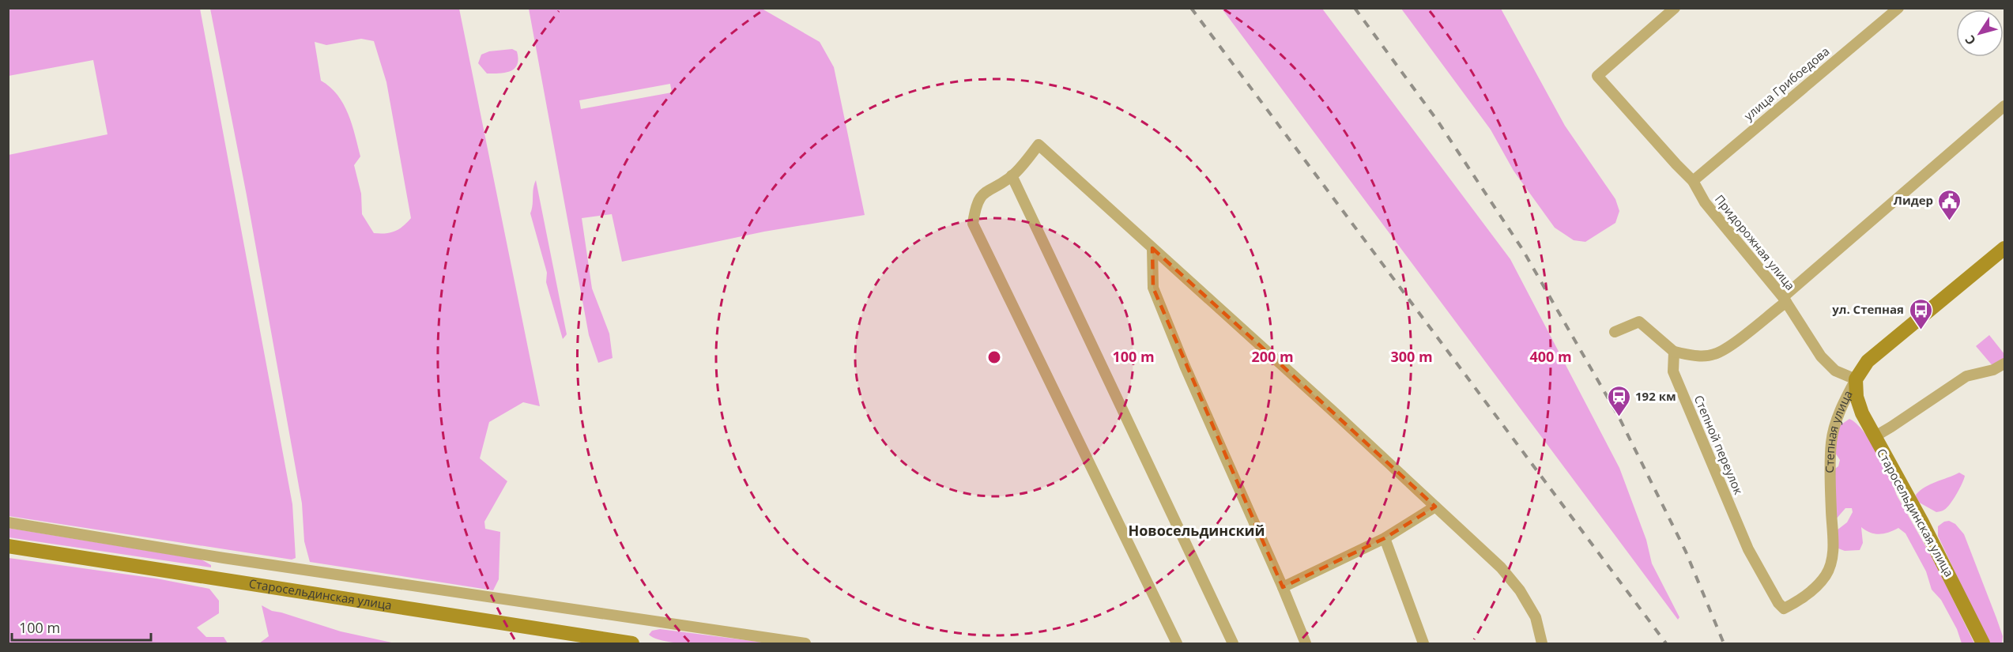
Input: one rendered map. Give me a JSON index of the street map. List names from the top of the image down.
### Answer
{
  "streets": {
    "main road": ["Степная улица", "Старосельдинская улица"],
    "street": ["улица Грибоедова", "Придорожная улица", "Степной переулок"]
  },
  "crossings": [
    ["улица Грибоедова", "Придорожная улица"],
    ["Придорожная улица", "Степная улица"],
    ["Придорожная улица", "Старосельдинская улица"],
    ["Степная улица", "Степной переулок"],
    ["Степная улица", "Старосельдинская улица"]
  ],
  "districts": ["Новосельдинский"],
  "places": {
    "public building": ["Лидер"],
    "bus stop": ["ул. Степная"],
    "station": ["192 км"]
  },
  "scale_bar": "100 m",
  "north": "bottom left",
  "rings": [
    "100 m",
    "200 m",
    "300 m",
    "400 m"
  ]
}
